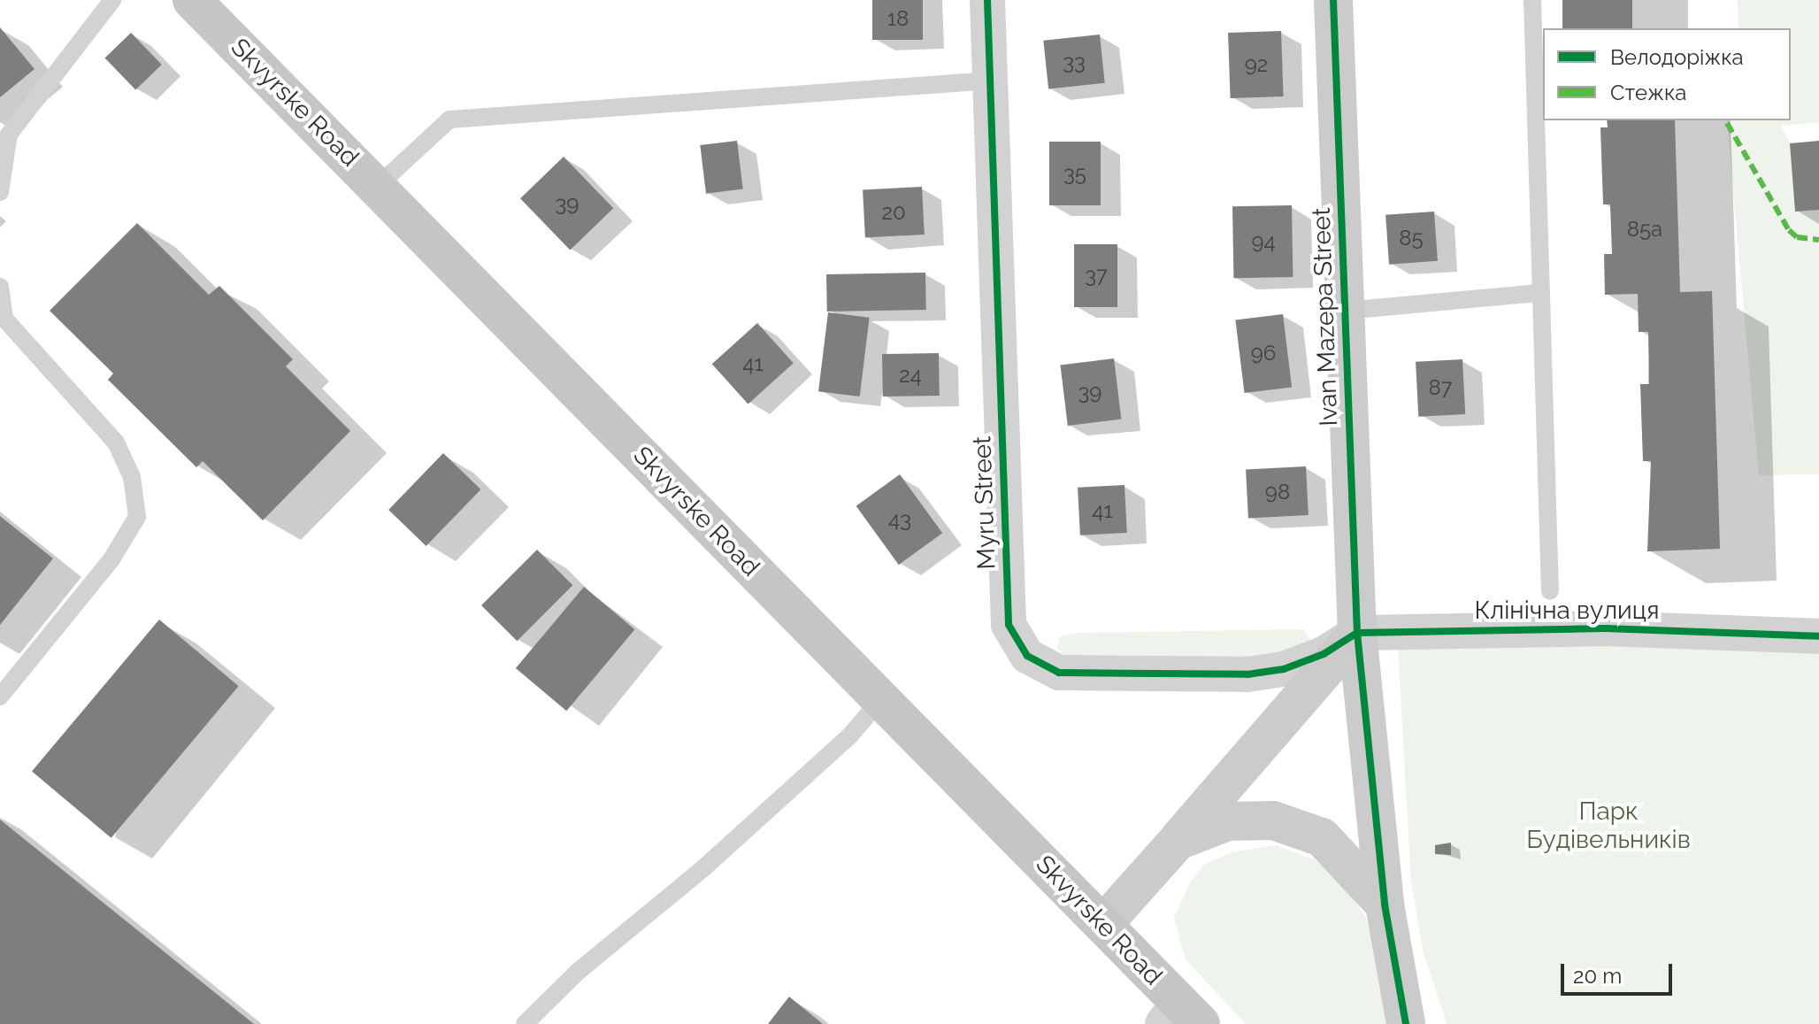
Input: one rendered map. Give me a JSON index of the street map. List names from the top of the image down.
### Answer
{
  "streets": {
    "main road": ["Skvyrske Road"],
    "street": ["Ivan Mazepa Street", "Myru Street", "Клінічна вулиця"]
  },
  "crossings": [
    ["Ivan Mazepa Street", "Myru Street"],
    ["Ivan Mazepa Street", "Клінічна вулиця"],
    ["Myru Street", "Клінічна вулиця"]
  ],
  "parks": ["Парк Будівельників"],
  "house_numbers": [
    "18",
    "33",
    "92",
    "35",
    "39",
    "20",
    "85а",
    "85",
    "94",
    "37",
    "96",
    "41",
    "24",
    "87",
    "39",
    "98",
    "41",
    "43"
  ],
  "legend": ["Велодоріжка", "Стежка"],
  "scale_bar": "20 m"
}
